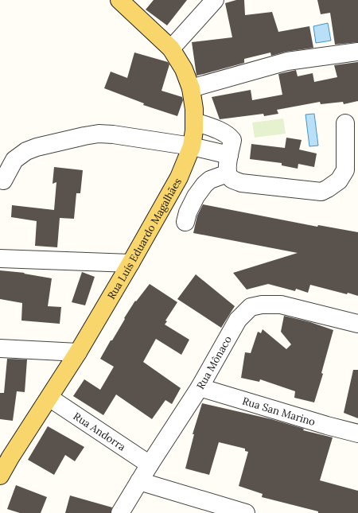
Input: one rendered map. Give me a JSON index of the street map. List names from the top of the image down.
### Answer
{
  "streets": {
    "main road": ["Rua Luís Eduardo Magalhães"],
    "street": ["Rua Mônaco", "Rua San Marino", "Rua Andorra"]
  },
  "crossings": [
    ["Rua Luís Eduardo Magalhães", "Rua Andorra"],
    ["Rua Mônaco", "Rua San Marino"],
    ["Rua Mônaco", "Rua Andorra"]
  ]
}
